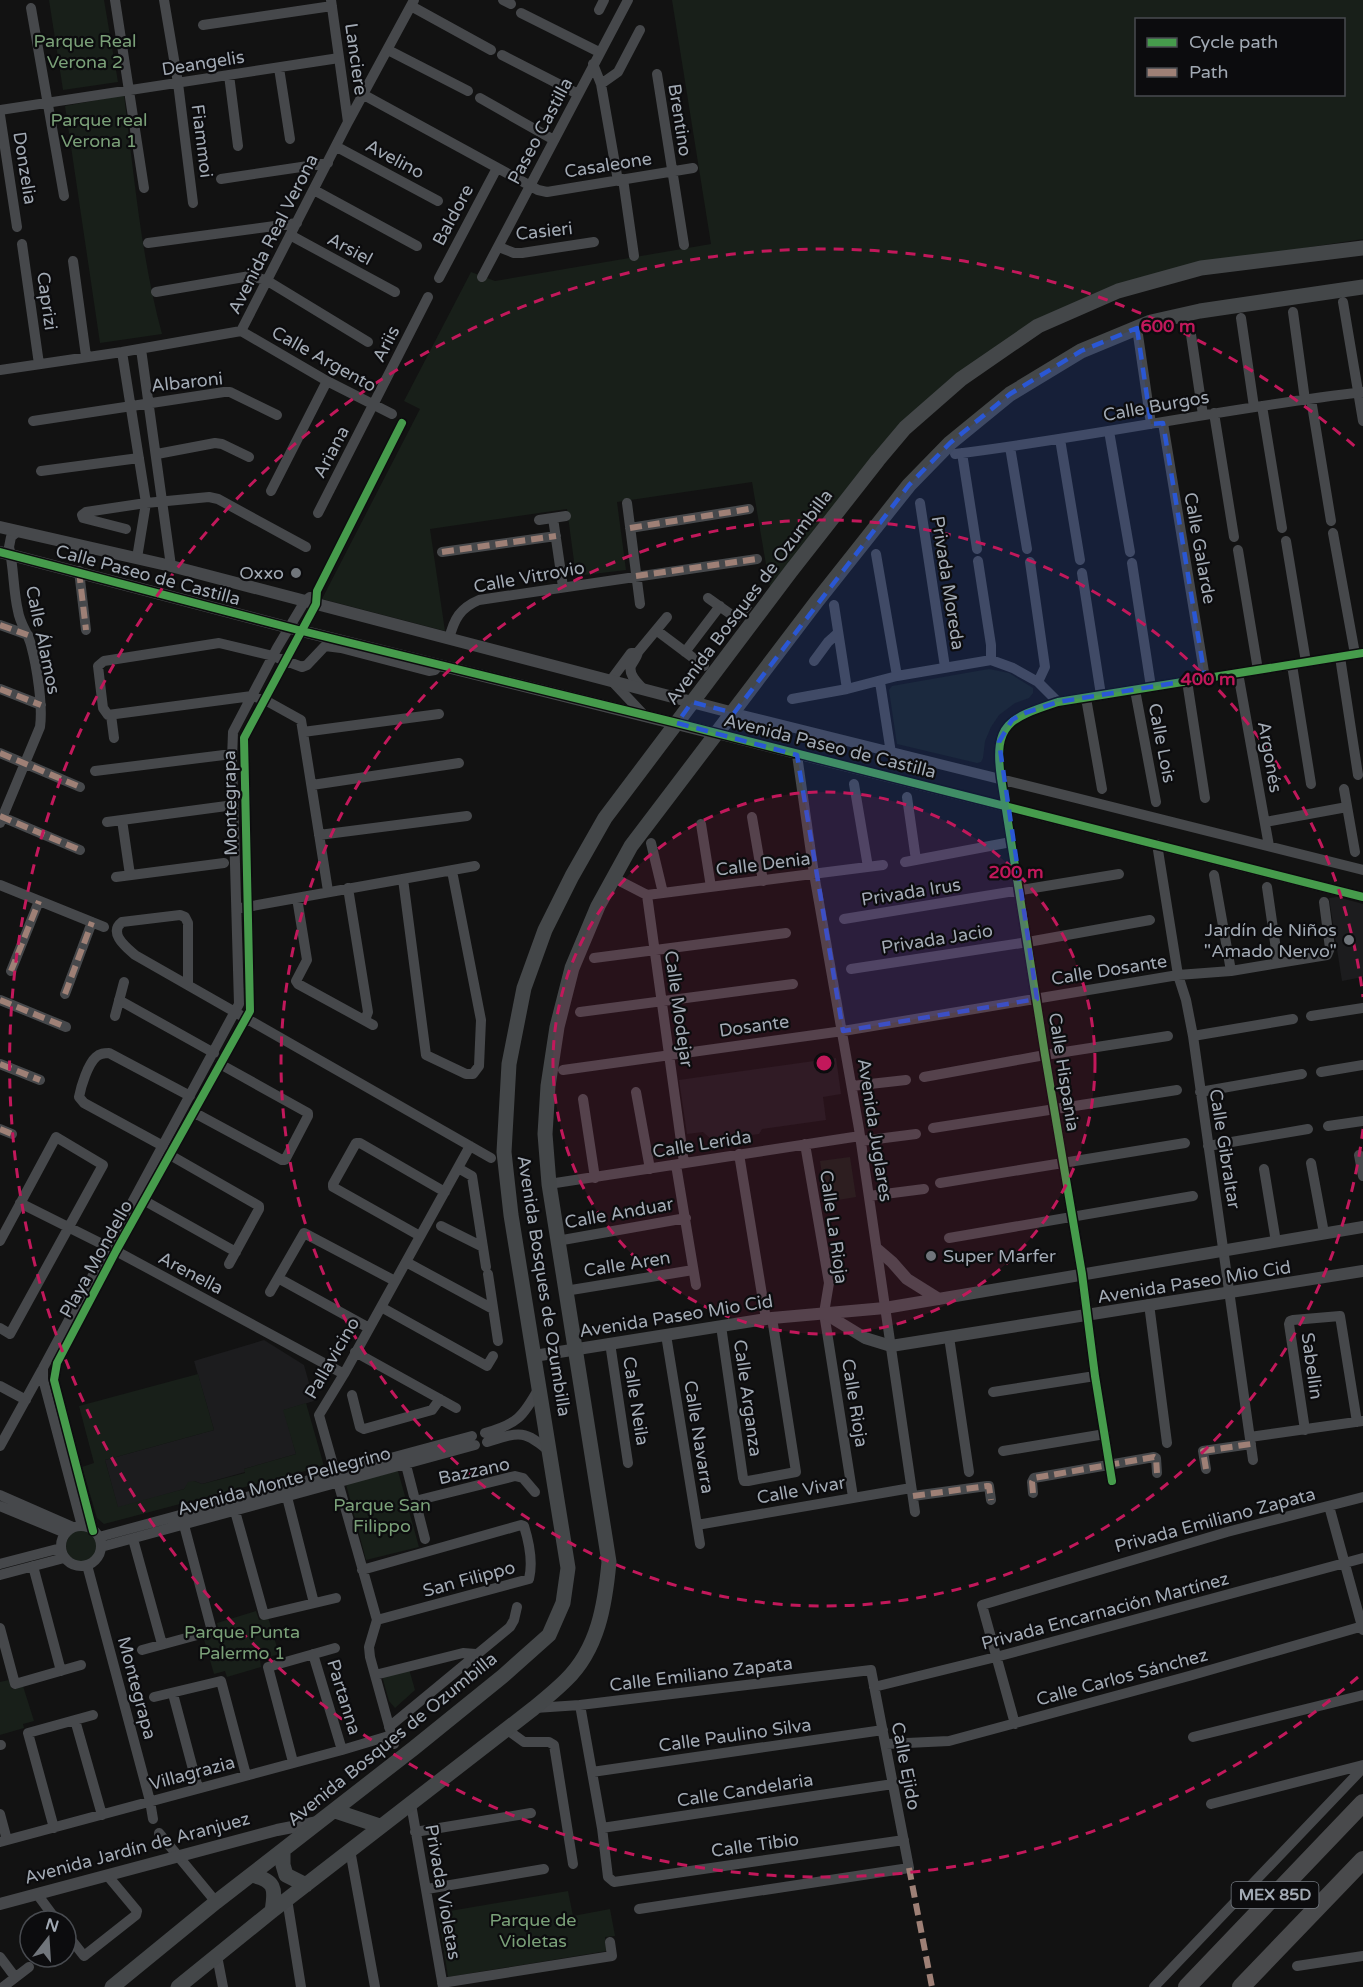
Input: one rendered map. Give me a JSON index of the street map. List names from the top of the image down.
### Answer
{
  "streets": {
    "highway": ["MEX 85D"],
    "main road": ["Avenida Bosques de Ozumbilla"],
    "street": [
      "Lanciere",
      "Deangelis",
      "Brentino",
      "Paseo Castilla",
      "Fiammoi",
      "Avelino",
      "Casaleone",
      "Donzelia",
      "Baldore",
      "Casieri",
      "Avenida Real Verona",
      "Arsiel",
      "Caprizi",
      "Ariis",
      "Calle Argento",
      "Albaroni",
      "Calle Burgos",
      "Ariana",
      "Calle Galarde",
      "Calle Paseo de Castilla",
      "Calle Vitrovio",
      "Privada Moreda",
      "Calle Álamos",
      "Calle Lois",
      "Avenida Paseo de Castilla",
      "Argonés",
      "Montegrapa",
      "Calle Denia",
      "Privada Irus",
      "Privada Jacio",
      "Calle Dosante",
      "Calle Modejar",
      "Dosante",
      "Calle Hispania",
      "Avenida Juglares",
      "Calle Lerida",
      "Calle Gibraltar",
      "Calle Anduar",
      "Calle La Rioja",
      "Playa Mondello",
      "Calle Aren",
      "Arenella",
      "Avenida Paseo Mio Cid",
      "Pallavicino",
      "Sabellin",
      "Calle Arganza",
      "Calle Neila",
      "Calle Rioja",
      "Calle Navarra",
      "Bazzano",
      "Avenida Monte Pellegrino",
      "Calle Vivar",
      "Privada Emiliano Zapata",
      "San Filippo",
      "Privada Encarnación Martínez",
      "Calle Emiliano Zapata",
      "Calle Carlos Sánchez",
      "Partanna",
      "Calle Paulino Silva",
      "Calle Ejido",
      "Villagrazia",
      "Calle Candelaria",
      "Calle Tibio",
      "Avenida Jardín de Aranjuez",
      "Privada Violetas"
    ]
  },
  "crossings": [
    ["Lanciere", "Deangelis"],
    ["Lanciere", "Avenida Real Verona"],
    ["Deangelis", "Fiammoi"],
    ["Brentino", "Casaleone"],
    ["Paseo Castilla", "Casaleone"],
    ["Paseo Castilla", "Casieri"],
    ["Avelino", "Avenida Real Verona"],
    ["Casaleone", "Baldore"],
    ["Casaleone", "Avenida Real Verona"],
    ["Avenida Real Verona", "Arsiel"],
    ["Avenida Real Verona", "Caprizi"],
    ["Avenida Real Verona", "Calle Argento"],
    ["Ariis", "Calle Argento"],
    ["Ariis", "Ariana"],
    ["Calle Argento", "Ariana"],
    ["Calle Burgos", "Calle Galarde"],
    ["Calle Galarde", "Avenida Bosques de Ozumbilla"],
    ["Calle Galarde", "Calle Hispania"],
    ["Calle Paseo de Castilla", "Calle Álamos"],
    ["Calle Paseo de Castilla", "Avenida Paseo de Castilla"],
    ["Calle Paseo de Castilla", "Montegrapa"],
    ["Calle Vitrovio", "Avenida Paseo de Castilla"],
    ["Avenida Bosques de Ozumbilla", "Avenida Paseo de Castilla"],
    ["Avenida Bosques de Ozumbilla", "Calle Lerida"],
    ["Avenida Bosques de Ozumbilla", "Calle Anduar"],
    ["Avenida Bosques de Ozumbilla", "Calle Aren"],
    ["Avenida Bosques de Ozumbilla", "Avenida Paseo Mio Cid"],
    ["Avenida Bosques de Ozumbilla", "Calle Emiliano Zapata"],
    ["Avenida Bosques de Ozumbilla", "Avenida Jardín de Aranjuez"],
    ["Avenida Bosques de Ozumbilla", "Privada Violetas"],
    ["Calle Lois", "Calle Hispania"],
    ["Avenida Paseo de Castilla", "Argonés"],
    ["Avenida Paseo de Castilla", "Montegrapa"],
    ["Avenida Paseo de Castilla", "Calle Hispania"],
    ["Avenida Paseo de Castilla", "Avenida Juglares"],
    ["Avenida Paseo de Castilla", "Calle Gibraltar"],
    ["Argonés", "Calle Hispania"],
    ["Montegrapa", "Playa Mondello"],
    ["Montegrapa", "Avenida Monte Pellegrino"],
    ["Montegrapa", "Villagrazia"],
    ["Calle Denia", "Calle Modejar"],
    ["Calle Denia", "Avenida Juglares"],
    ["Privada Irus", "Calle Hispania"],
    ["Privada Jacio", "Calle Hispania"],
    ["Calle Dosante", "Dosante"],
    ["Calle Dosante", "Calle Hispania"],
    ["Calle Dosante", "Avenida Juglares"],
    ["Calle Dosante", "Calle Gibraltar"],
    ["Calle Modejar", "Dosante"],
    ["Calle Modejar", "Calle Lerida"],
    ["Calle Modejar", "Calle Anduar"],
    ["Calle Modejar", "Calle Aren"],
    ["Dosante", "Avenida Juglares"],
    ["Calle Hispania", "Avenida Paseo Mio Cid"],
    ["Avenida Juglares", "Calle Lerida"],
    ["Avenida Juglares", "Avenida Paseo Mio Cid"],
    ["Avenida Juglares", "Calle Vivar"],
    ["Calle Lerida", "Calle La Rioja"],
    ["Calle Lerida", "Calle Arganza"],
    ["Calle Gibraltar", "Avenida Paseo Mio Cid"],
    ["Calle La Rioja", "Avenida Paseo Mio Cid"],
    ["Calle La Rioja", "Calle Rioja"],
    ["Playa Mondello", "Arenella"],
    ["Playa Mondello", "Avenida Monte Pellegrino"],
    ["Arenella", "Pallavicino"],
    ["Avenida Paseo Mio Cid", "Calle Arganza"],
    ["Avenida Paseo Mio Cid", "Calle Neila"],
    ["Avenida Paseo Mio Cid", "Calle Rioja"],
    ["Avenida Paseo Mio Cid", "Calle Navarra"],
    ["Pallavicino", "Avenida Monte Pellegrino"],
    ["Pallavicino", "San Filippo"],
    ["Calle Rioja", "Calle Vivar"],
    ["Calle Navarra", "Calle Vivar"],
    ["Privada Emiliano Zapata", "Privada Encarnación Martínez"],
    ["Privada Encarnación Martínez", "Calle Ejido"],
    ["Calle Emiliano Zapata", "Calle Ejido"],
    ["Calle Carlos Sánchez", "Calle Ejido"],
    ["Partanna", "Villagrazia"],
    ["Calle Paulino Silva", "Calle Ejido"],
    ["Calle Ejido", "Calle Candelaria"],
    ["Calle Ejido", "Calle Tibio"],
    ["Calle Candelaria", "Calle Tibio"]
  ],
  "parks": [
    "Parque Real Verona 2",
    "Parque real Verona 1",
    "Parque San Filippo",
    "Parque Punta Palermo 1",
    "Parque de Violetas"
  ],
  "places": ["Oxxo", "Jardín de Niños \"Amado Nervo\"", "Super Marfer"],
  "legend": ["Cycle path", "Path"],
  "north": "top",
  "rings": ["600 m", "400 m", "200 m"]
}
